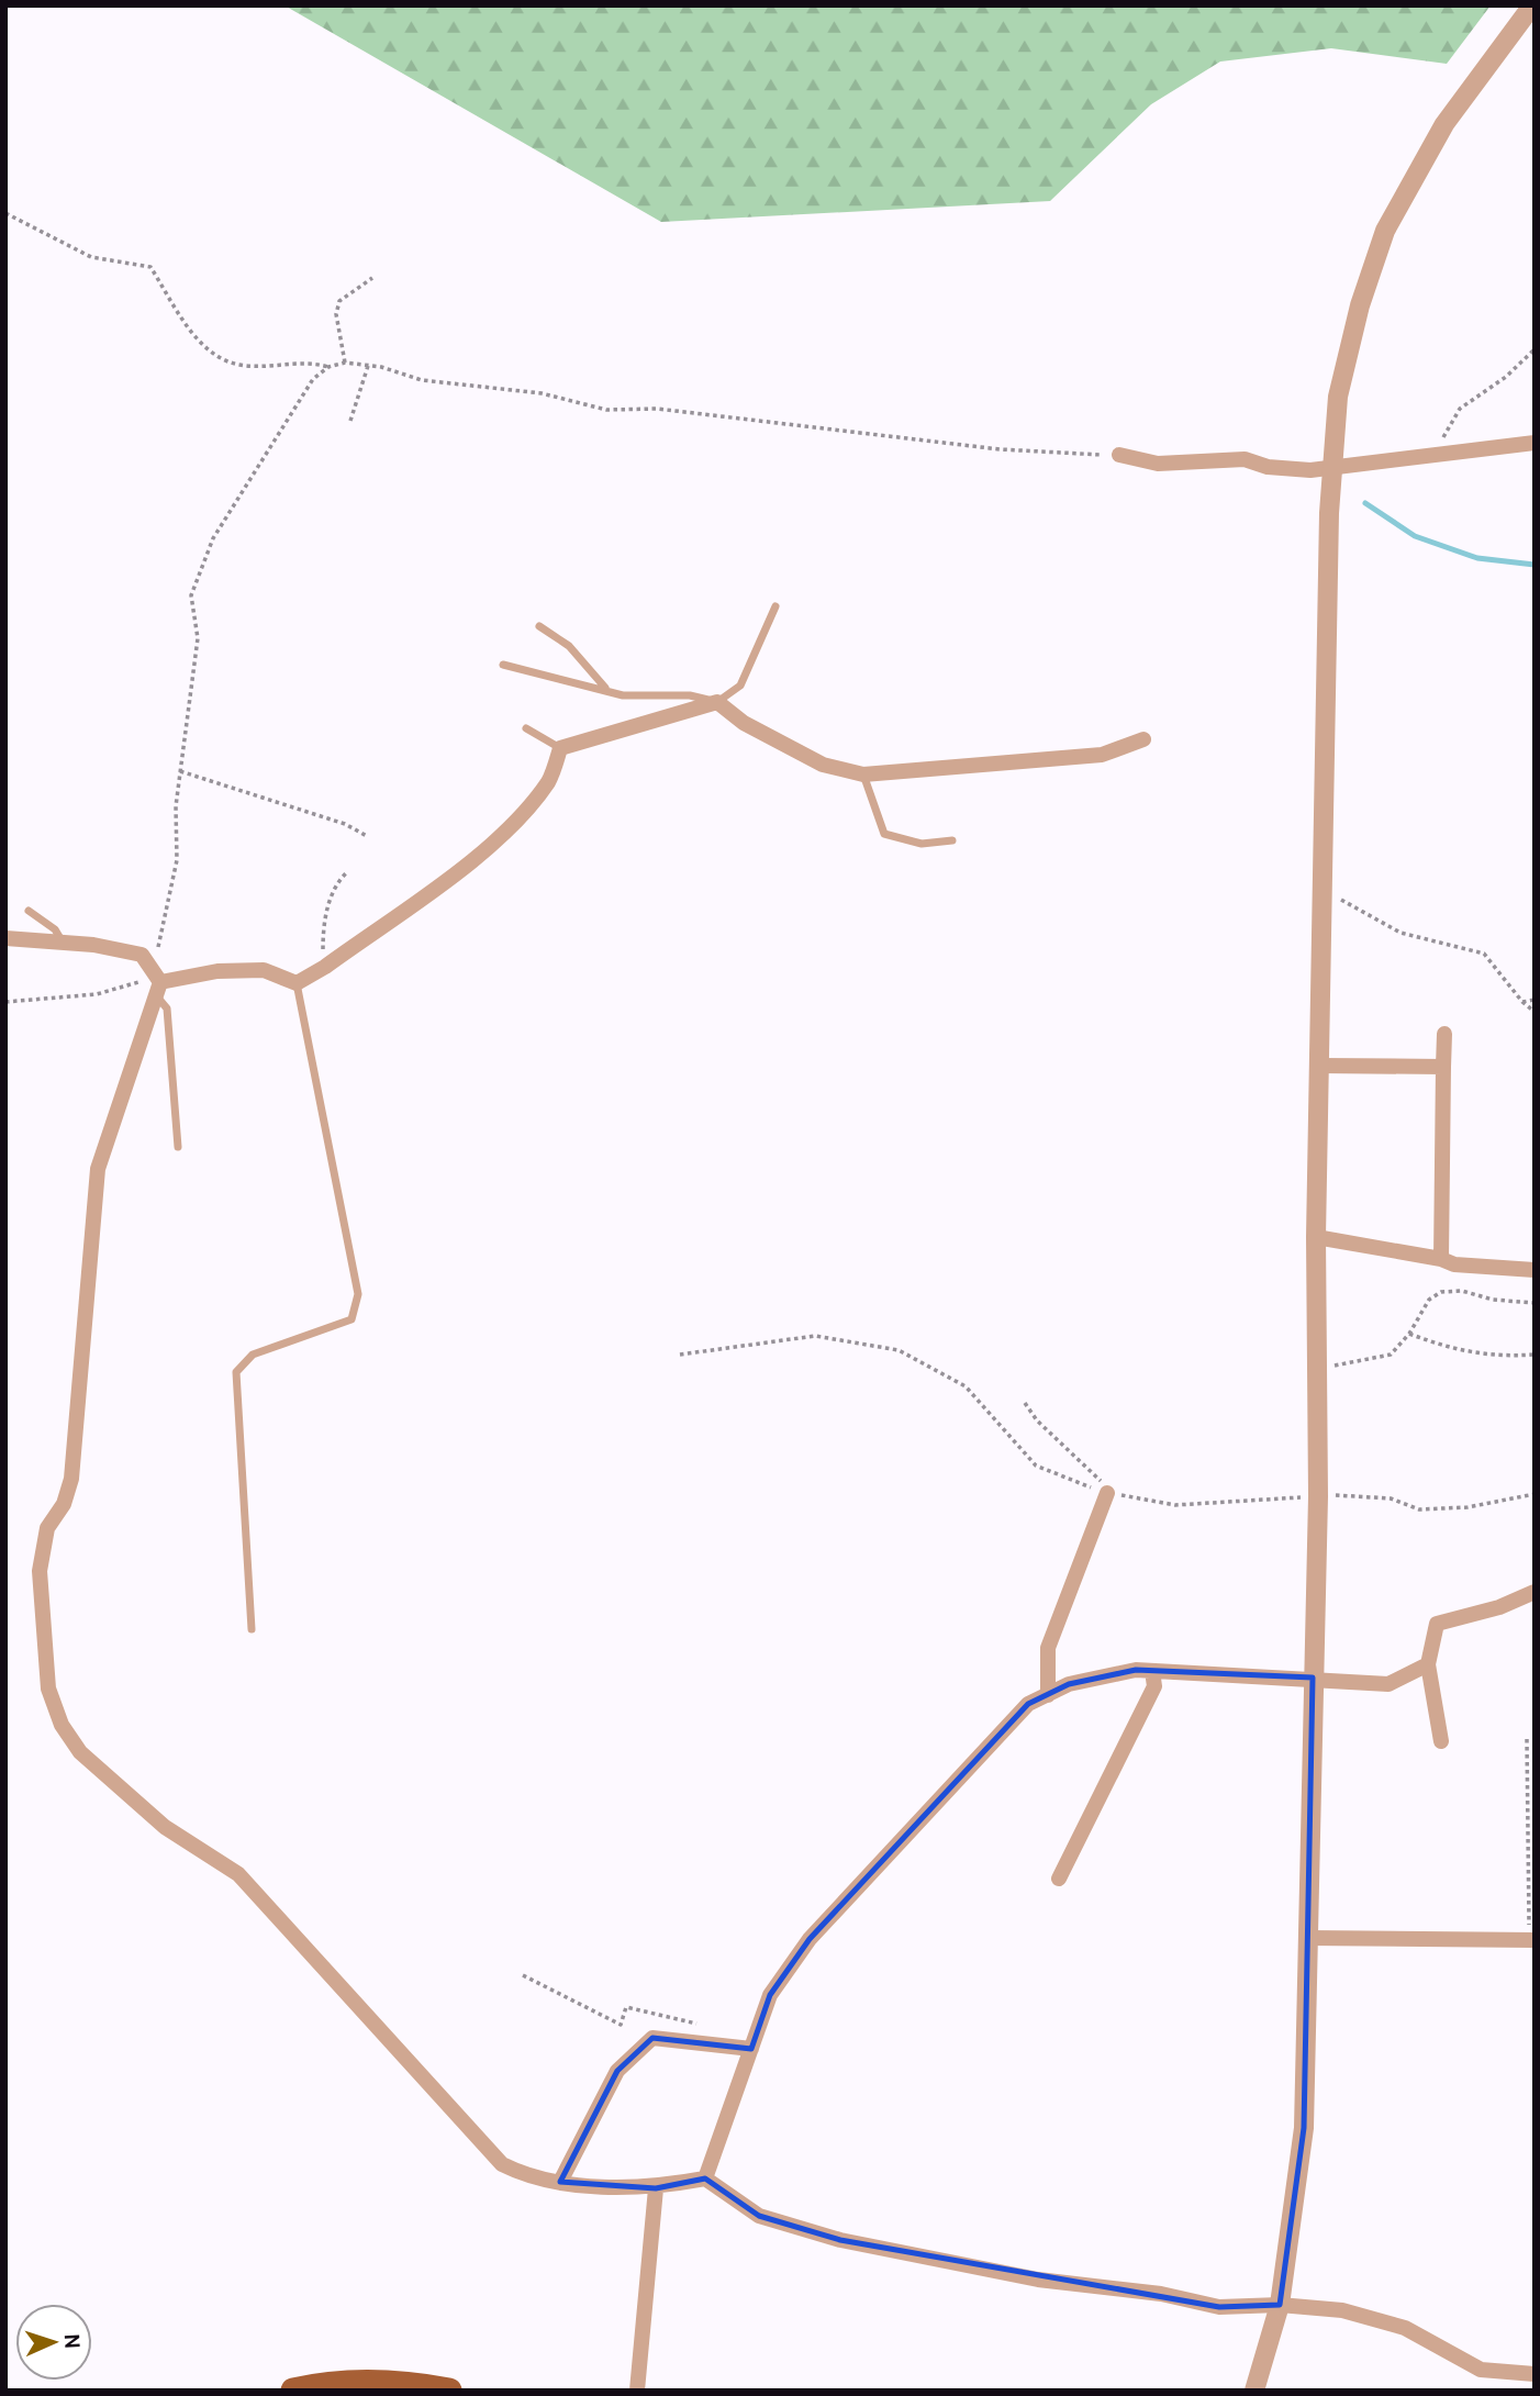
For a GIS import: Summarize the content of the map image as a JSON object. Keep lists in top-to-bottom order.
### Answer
{
  "north": "right"
}
